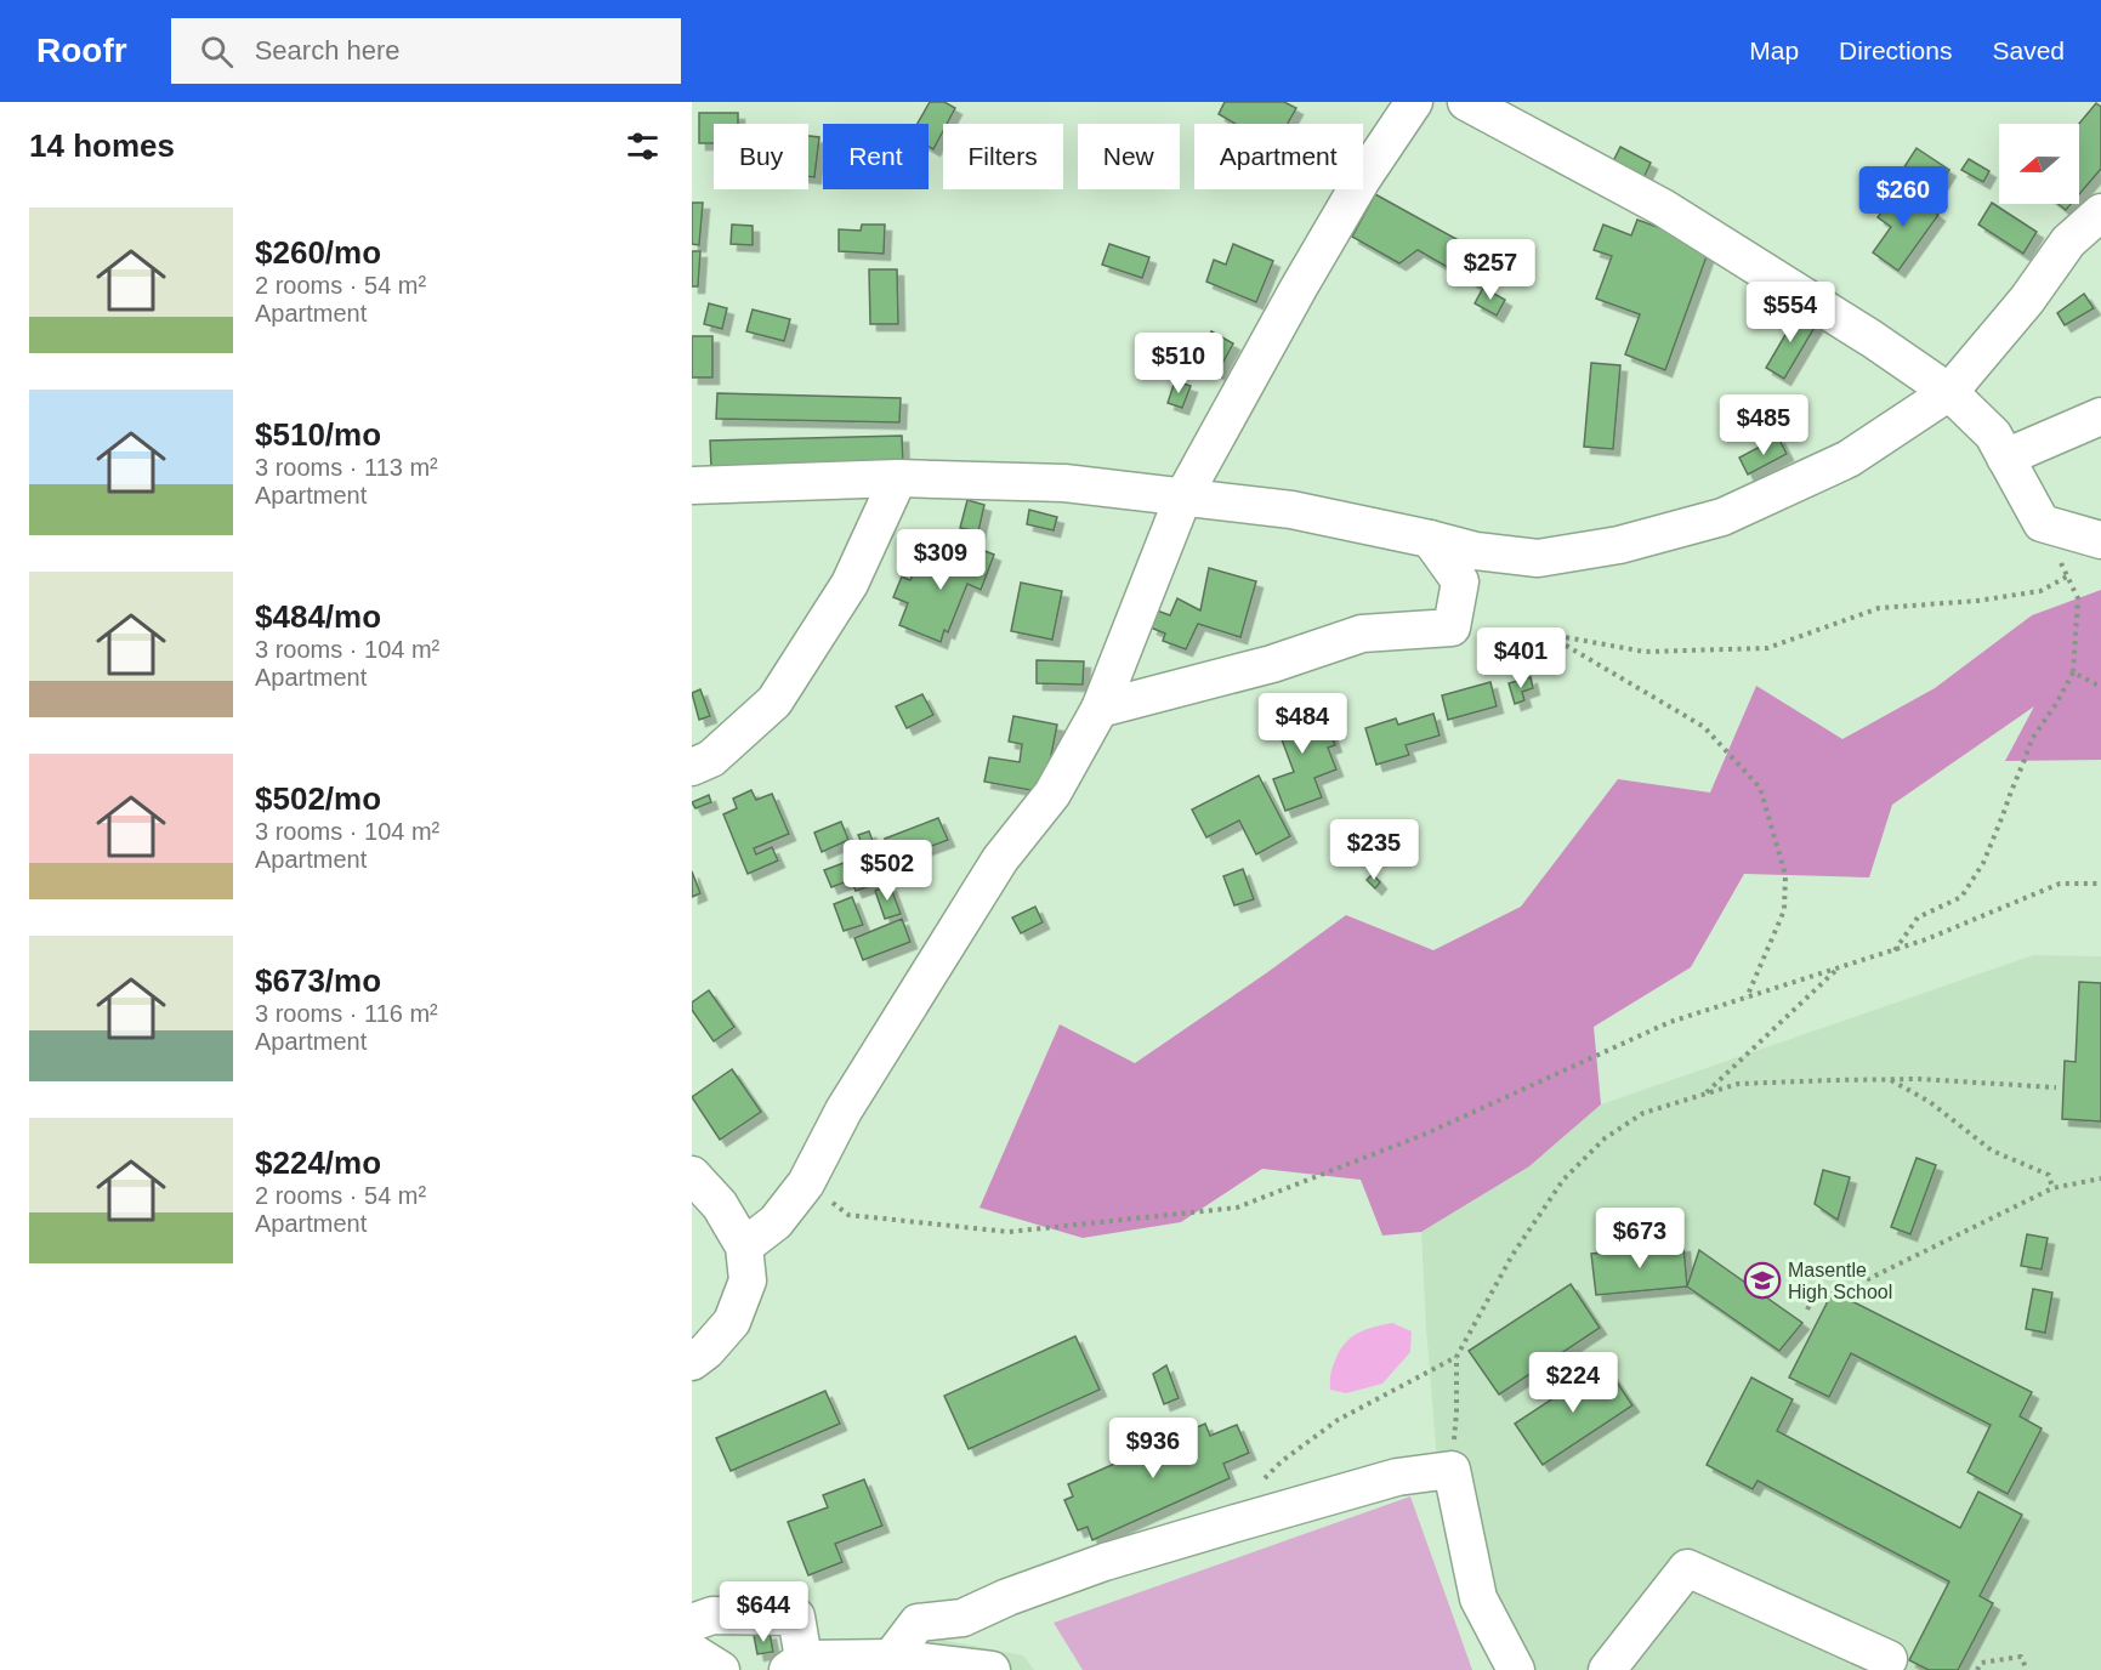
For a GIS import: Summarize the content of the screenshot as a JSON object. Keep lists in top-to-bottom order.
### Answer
{
  "places": {
    "school or university": ["Masentle High School"]
  },
  "north": "left",
  "page": {
    "header": "Roofr",
    "search": "Search here",
    "nav": ["Map", "Directions", "Saved"],
    "heading": "14 homes",
    "chip": [
      "Buy",
      "Rent",
      "Filters",
      "New",
      "Apartment"
    ],
    "price": [
      "$260",
      "$257",
      "$554",
      "$510",
      "$485",
      "$309",
      "$401",
      "$484",
      "$235",
      "$502",
      "$673",
      "$224",
      "$936",
      "$644"
    ],
    "list": [
      {
        "name": "$260/mo",
        "note": "2 rooms · 54 m² · Apartment"
      },
      {
        "name": "$510/mo",
        "note": "3 rooms · 113 m² · Apartment"
      },
      {
        "name": "$484/mo",
        "note": "3 rooms · 104 m² · Apartment"
      },
      {
        "name": "$502/mo",
        "note": "3 rooms · 104 m² · Apartment"
      },
      {
        "name": "$673/mo",
        "note": "3 rooms · 116 m² · Apartment"
      },
      {
        "name": "$224/mo",
        "note": "2 rooms · 54 m² · Apartment"
      }
    ]
  }
}
